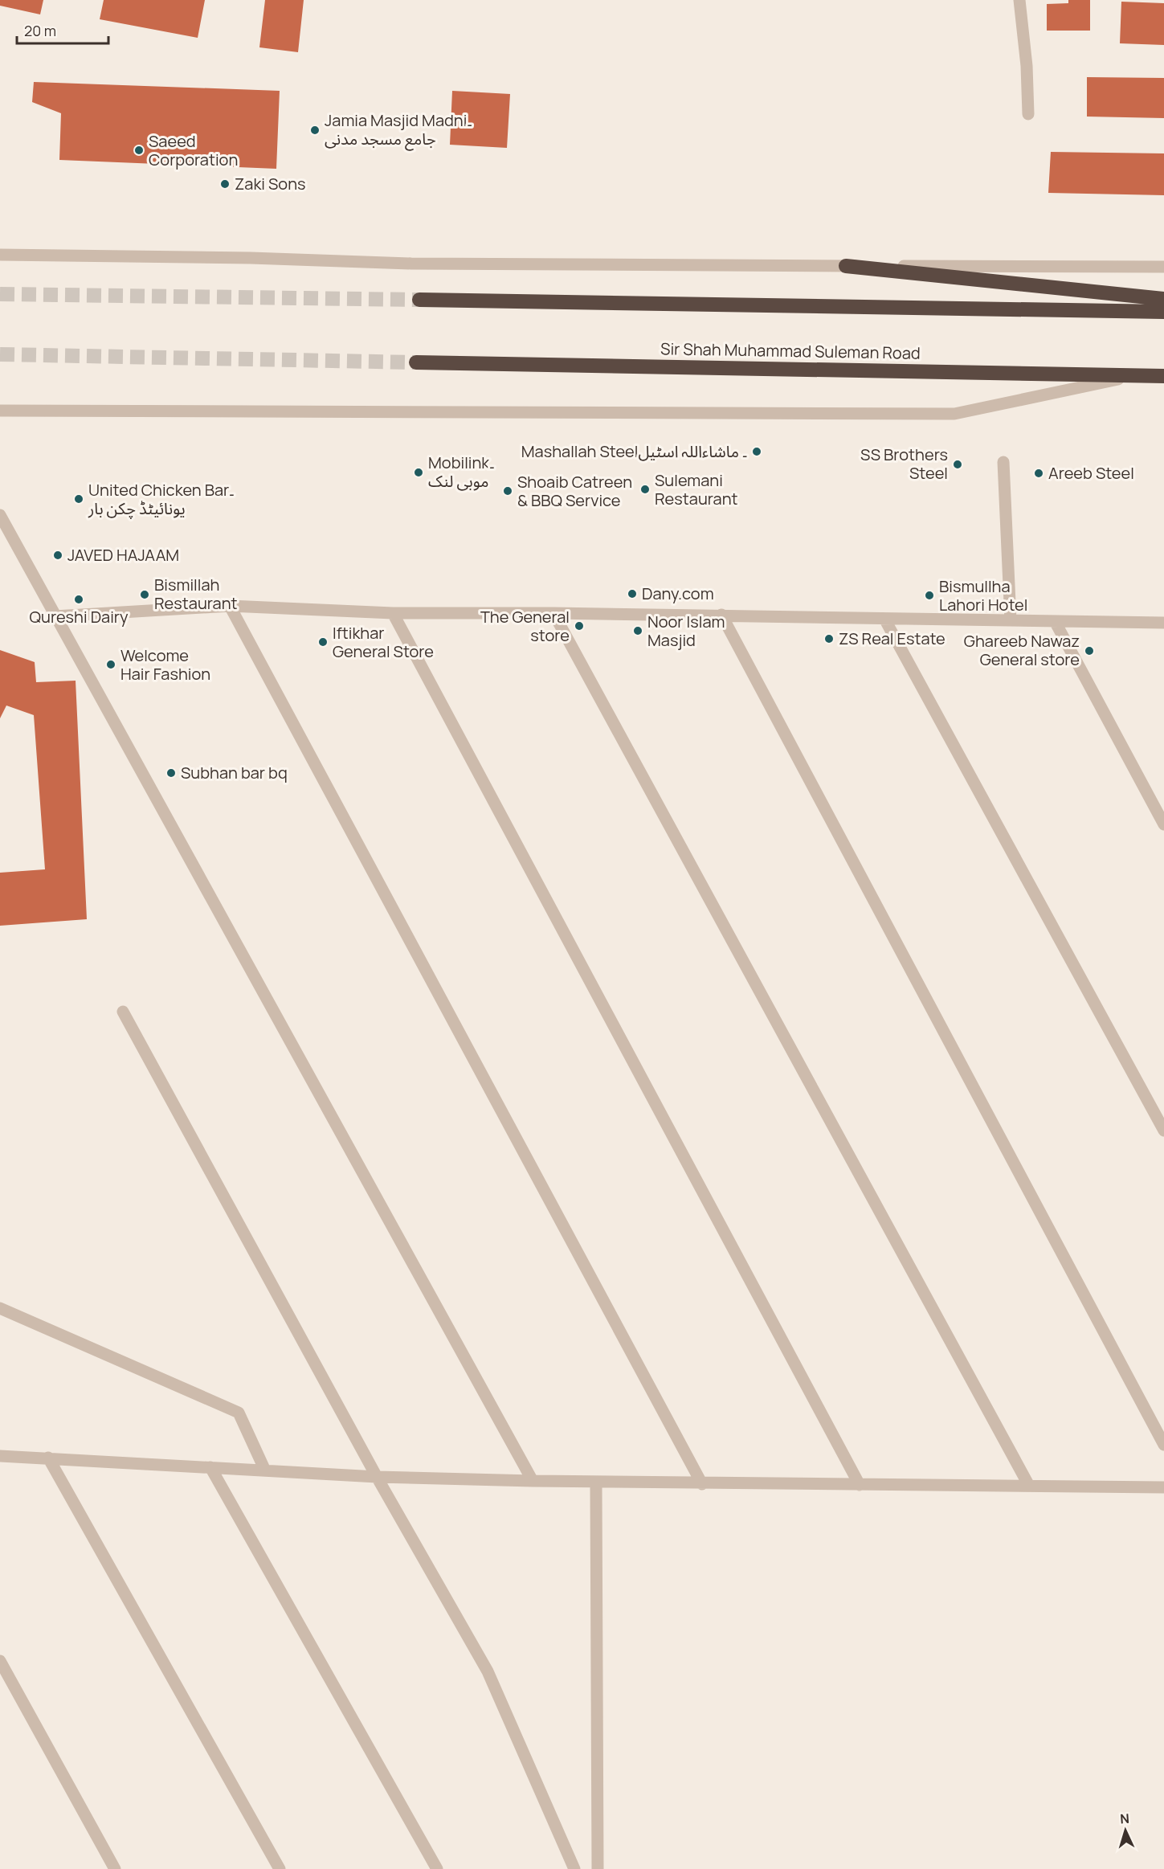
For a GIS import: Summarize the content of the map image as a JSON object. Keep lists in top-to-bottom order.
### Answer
{
  "streets": {
    "highway": ["Sir Shah Muhammad Suleman Road"]
  },
  "places": [
    "Jamia Masjid Madni۔ جامع مسجد مدنی",
    "Saeed Corporation",
    "Zaki Sons",
    "Mashallah Steel۔ ماشاءاللہ اسٹیل",
    "SS Brothers Steel",
    "Mobilink۔ موبی لنک",
    "Areeb Steel",
    "Sulemani Restaurant",
    "Shoaib Catreen & BBQ Service",
    "United Chicken Bar۔ یونائیٹڈ چکن بار",
    "JAVED HAJAAM",
    "Dany.com",
    "Bismillah Restaurant",
    "Bismullha Lahori Hotel",
    "Qureshi Dairy",
    "The General store",
    "Noor Islam Masjid",
    "ZS Real Estate",
    "Iftikhar General Store",
    "Ghareeb Nawaz General store",
    "Welcome Hair Fashion",
    "Subhan bar bq"
  ],
  "scale_bar": "20 m",
  "north": "top"
}
